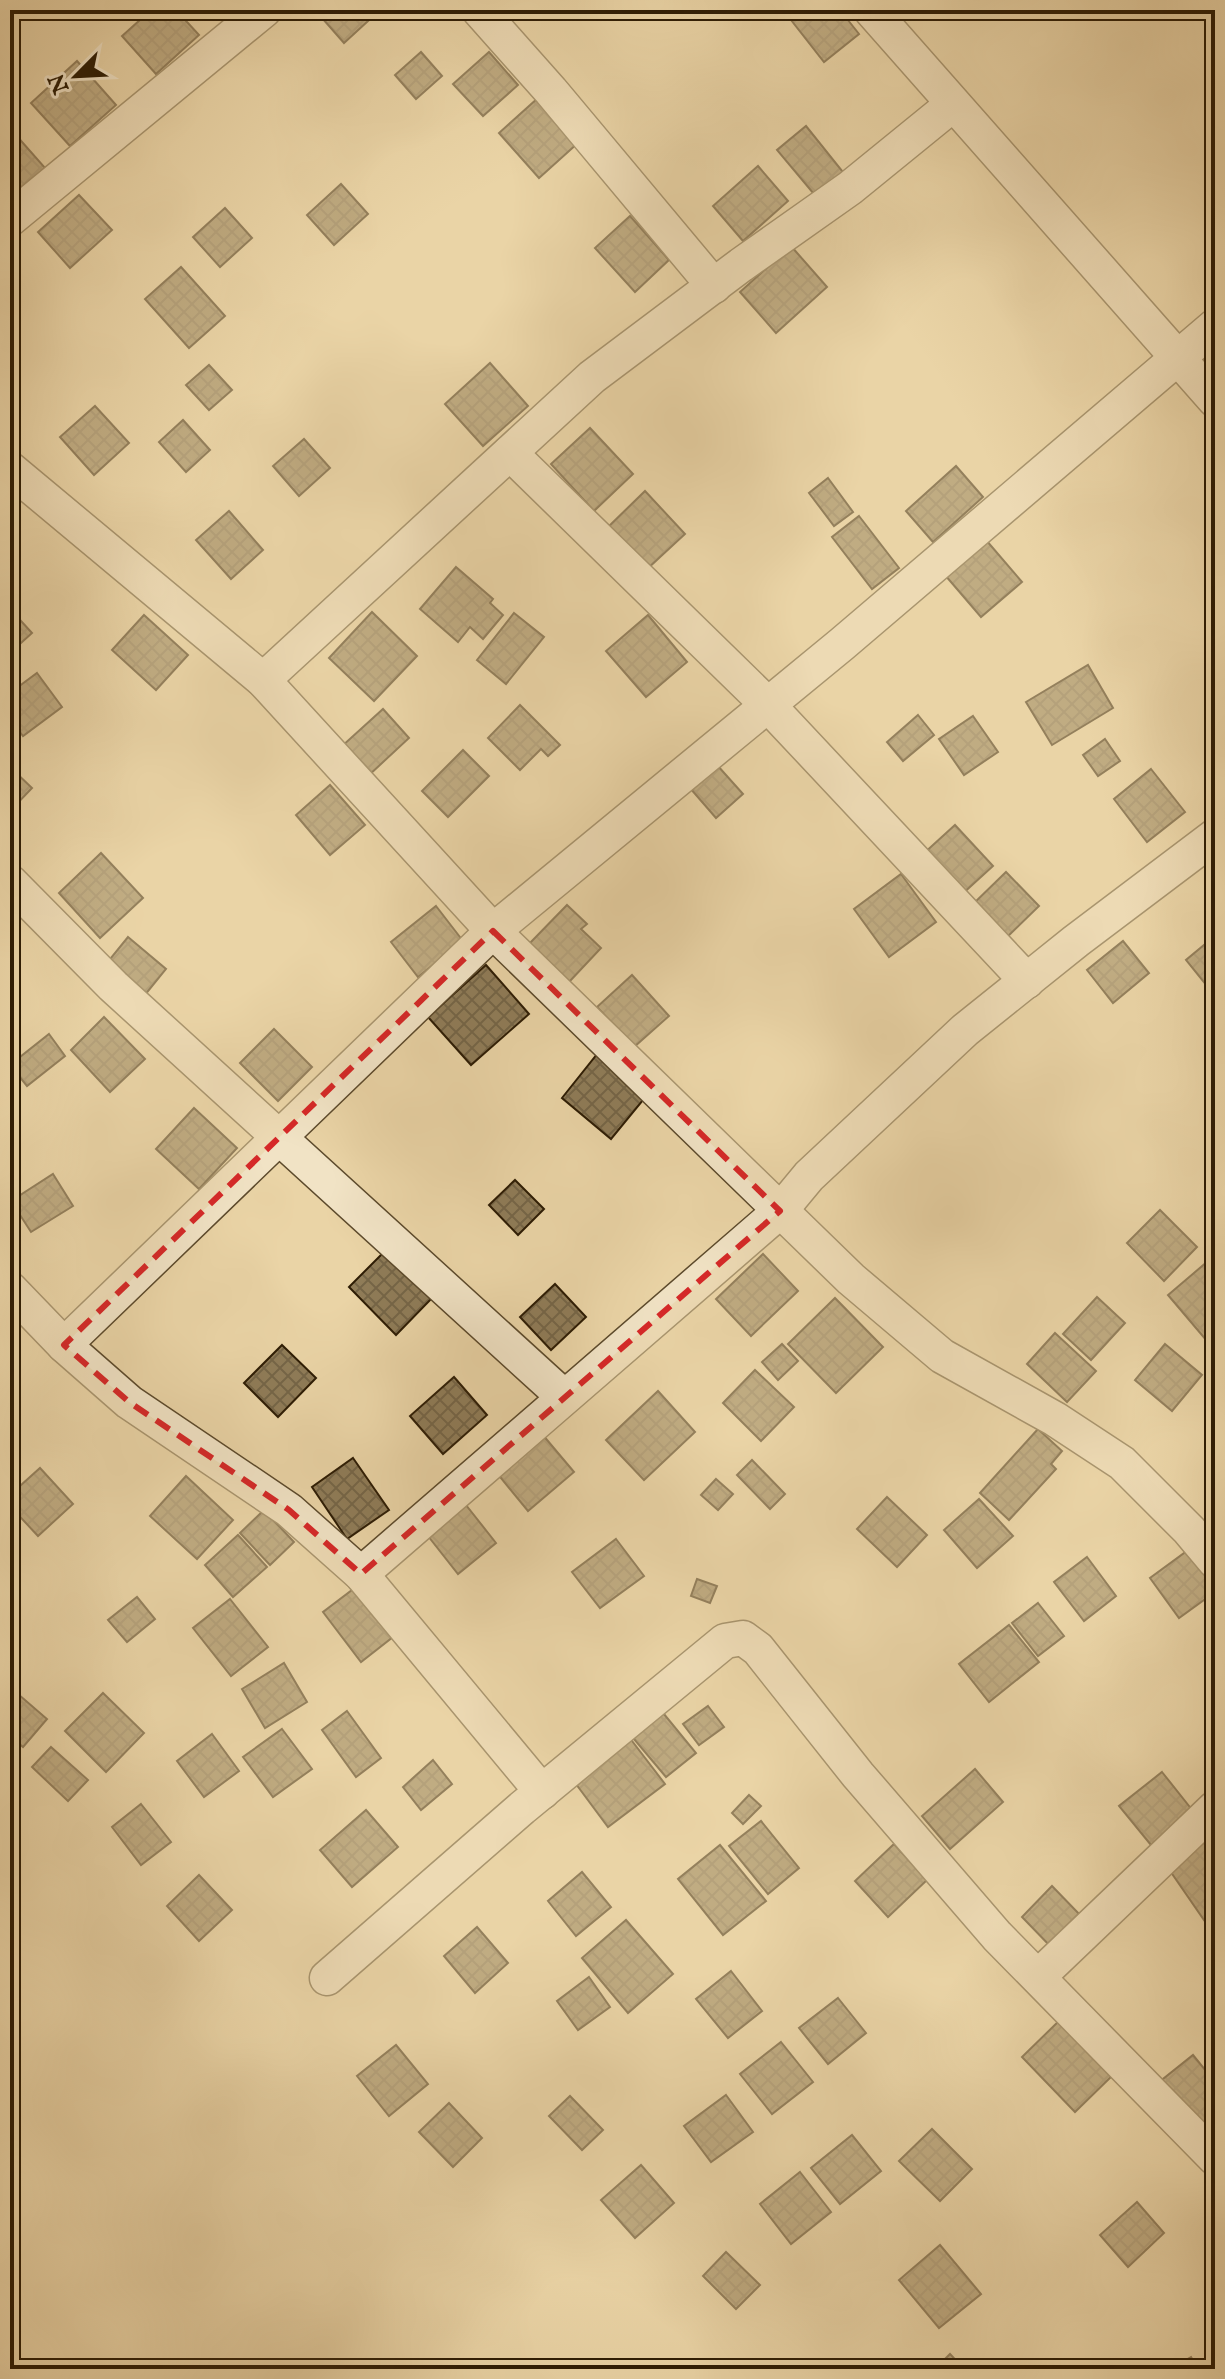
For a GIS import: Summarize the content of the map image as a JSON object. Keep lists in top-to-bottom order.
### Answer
{
  "north": "bottom left"
}
